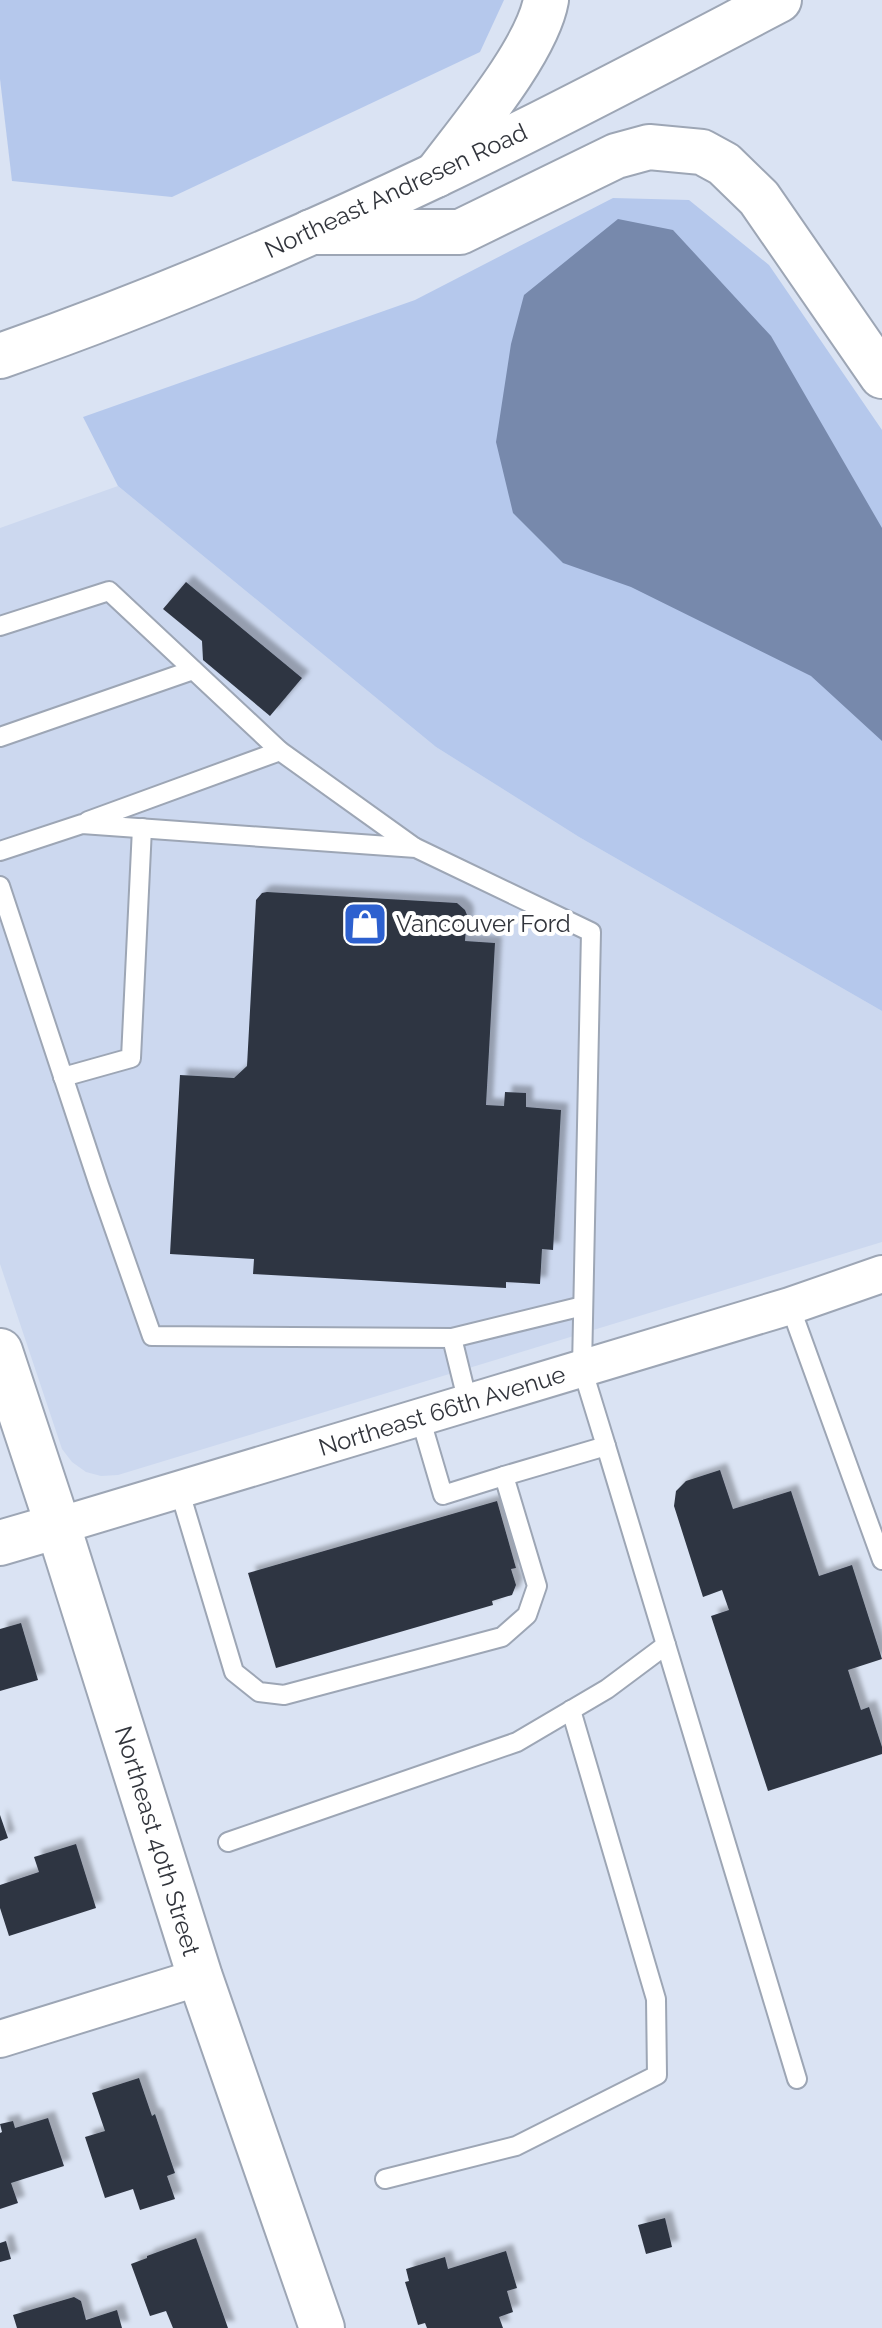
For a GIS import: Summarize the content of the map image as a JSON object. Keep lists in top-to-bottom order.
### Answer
{
  "streets": {
    "main road": ["Northeast Andresen Road", "Northeast 66th Avenue", "Northeast 40th Street"]
  },
  "crossings": [
    ["Northeast 66th Avenue", "Northeast 40th Street"]
  ],
  "places": {
    "shop": ["Vancouver Ford"]
  }
}
